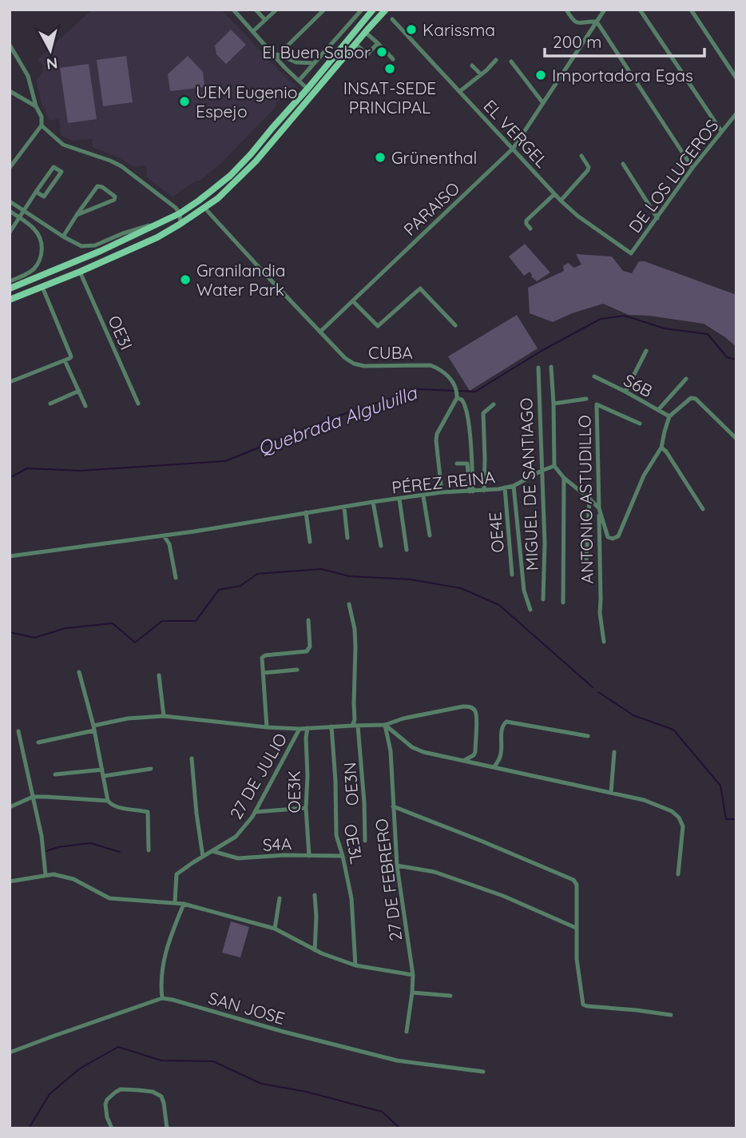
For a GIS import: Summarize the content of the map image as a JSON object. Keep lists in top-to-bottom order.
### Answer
{
  "streets": {
    "street": [
      "EL VERGEL",
      "DE LOS LUCEROS",
      "PARAISO",
      "OE3I",
      "CUBA",
      "S6B",
      "PÉREZ REINA",
      "MIGUEL DE SANTIAGO",
      "ANTONIO ASTUDILLO",
      "OE4E",
      "27 DE JULIO",
      "OE3N",
      "OE3K",
      "S4A",
      "OE3L",
      "27 DE FEBRERO",
      "SAN JOSE"
    ]
  },
  "crossings": [
    ["EL VERGEL", "DE LOS LUCEROS"],
    ["EL VERGEL", "PARAISO"],
    ["PARAISO", "CUBA"],
    ["CUBA", "PÉREZ REINA"],
    ["PÉREZ REINA", "MIGUEL DE SANTIAGO"],
    ["PÉREZ REINA", "OE4E"],
    ["27 DE JULIO", "S4A"],
    ["OE3K", "S4A"],
    ["S4A", "OE3L"]
  ],
  "water": ["Quebrada Alguluilla"],
  "places": [
    "Karissma",
    "El Buen Sabor",
    "INSAT-SEDE PRINCIPAL",
    "Importadora Egas",
    "UEM Eugenio Espejo",
    "Grünenthal",
    "Granilandia Water Park"
  ],
  "scale_bar": "200 m",
  "north": "bottom"
}
